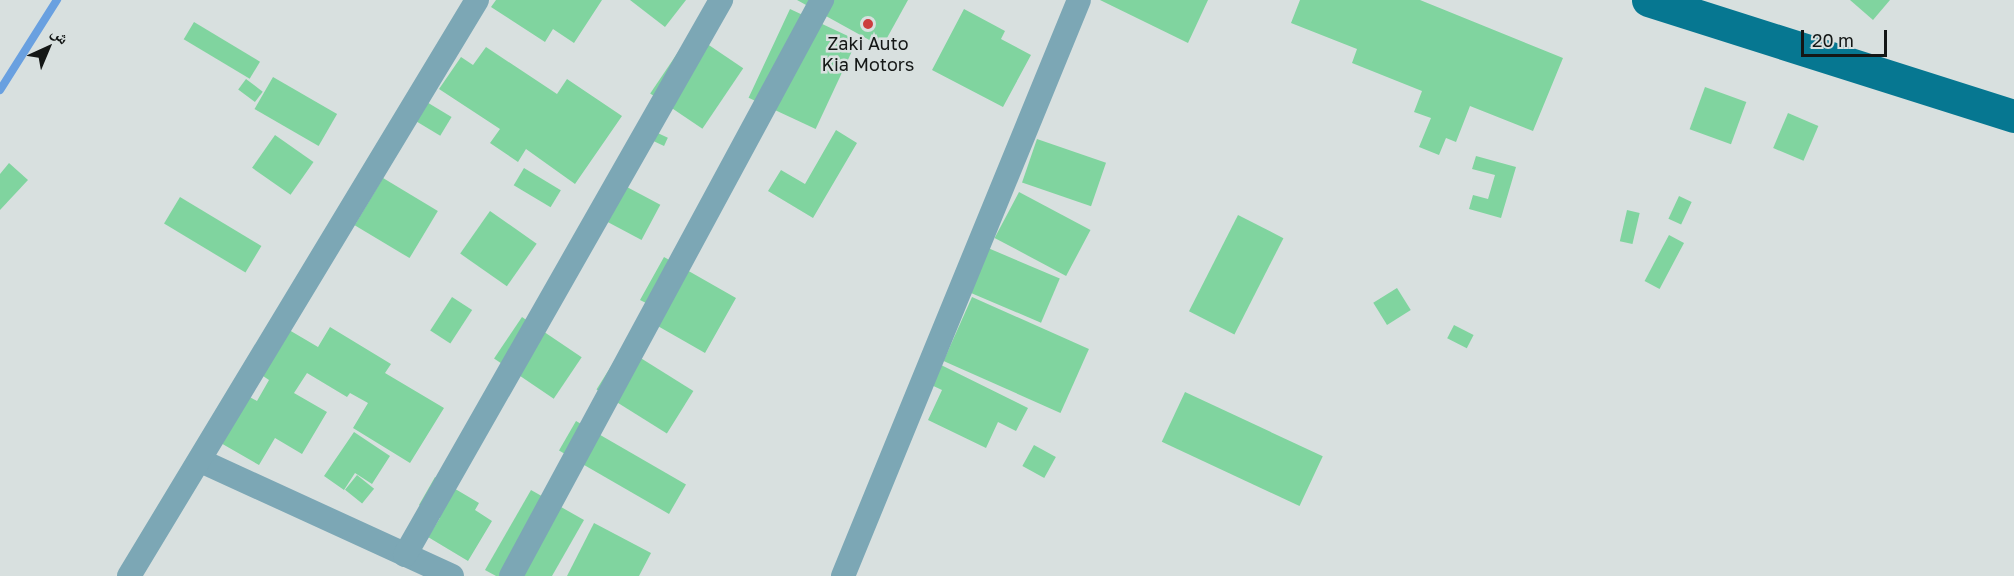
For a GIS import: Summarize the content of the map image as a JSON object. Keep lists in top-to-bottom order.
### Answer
{
  "places": ["Zaki Auto Kia Motors"],
  "scale_bar": "20 m",
  "north": "top right"
}
